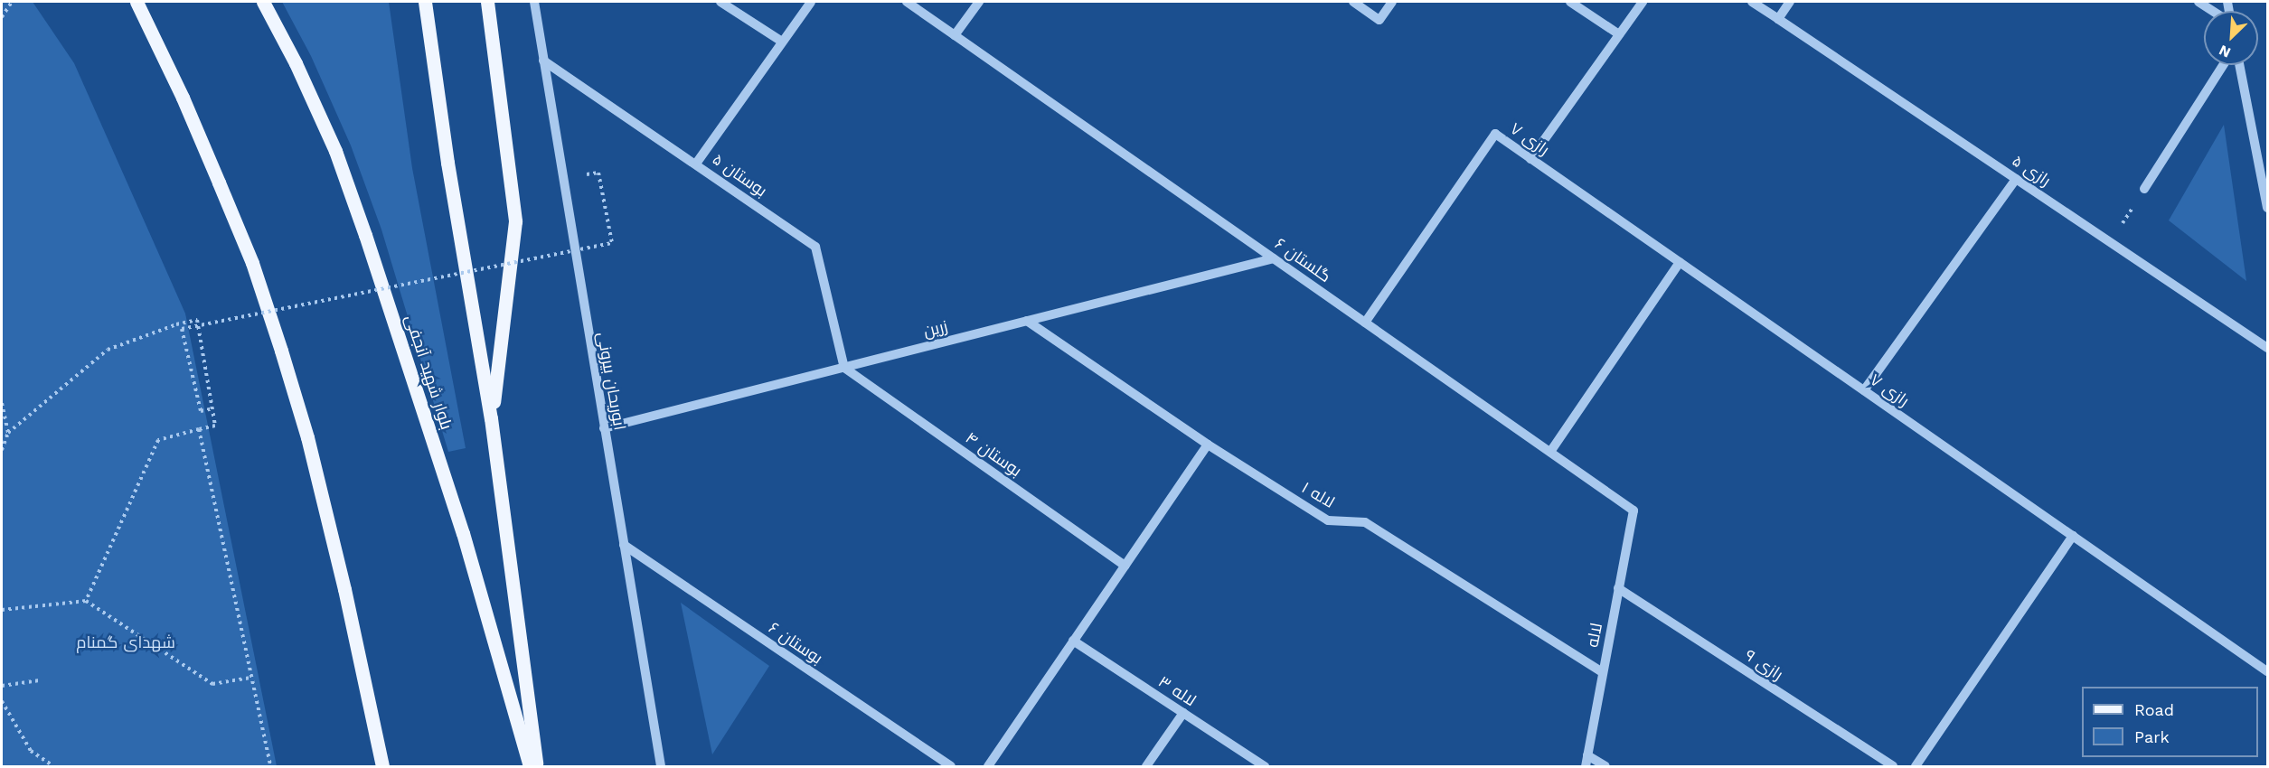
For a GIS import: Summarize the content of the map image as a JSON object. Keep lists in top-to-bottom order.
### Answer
{
  "streets": {
    "main road": ["بلوار شهید آنجفی"],
    "street": [
      "رازی ۷",
      "رازی ۵",
      "بوستان ۵",
      "گلستان ۶",
      "زرین",
      "ابوریحان بیرونی",
      "بوستان ۴",
      "لاله ۱",
      "لاله",
      "بوستان ۶",
      "رازی ۹",
      "لاله ۳"
    ]
  },
  "crossings": [
    ["رازی ۷", "گلستان ۶"],
    ["بوستان ۵", "زرین"],
    ["بوستان ۵", "ابوریحان بیرونی"],
    ["بوستان ۵", "بوستان ۴"],
    ["گلستان ۶", "زرین"],
    ["گلستان ۶", "لاله"],
    ["زرین", "ابوریحان بیرونی"],
    ["زرین", "بوستان ۴"],
    ["زرین", "لاله ۱"],
    ["ابوریحان بیرونی", "بوستان ۶"],
    ["لاله ۱", "لاله"],
    ["لاله", "رازی ۹"]
  ],
  "parks": ["شهدای گمنام"],
  "legend": ["Road", "Park"],
  "north": "bottom left"
}
